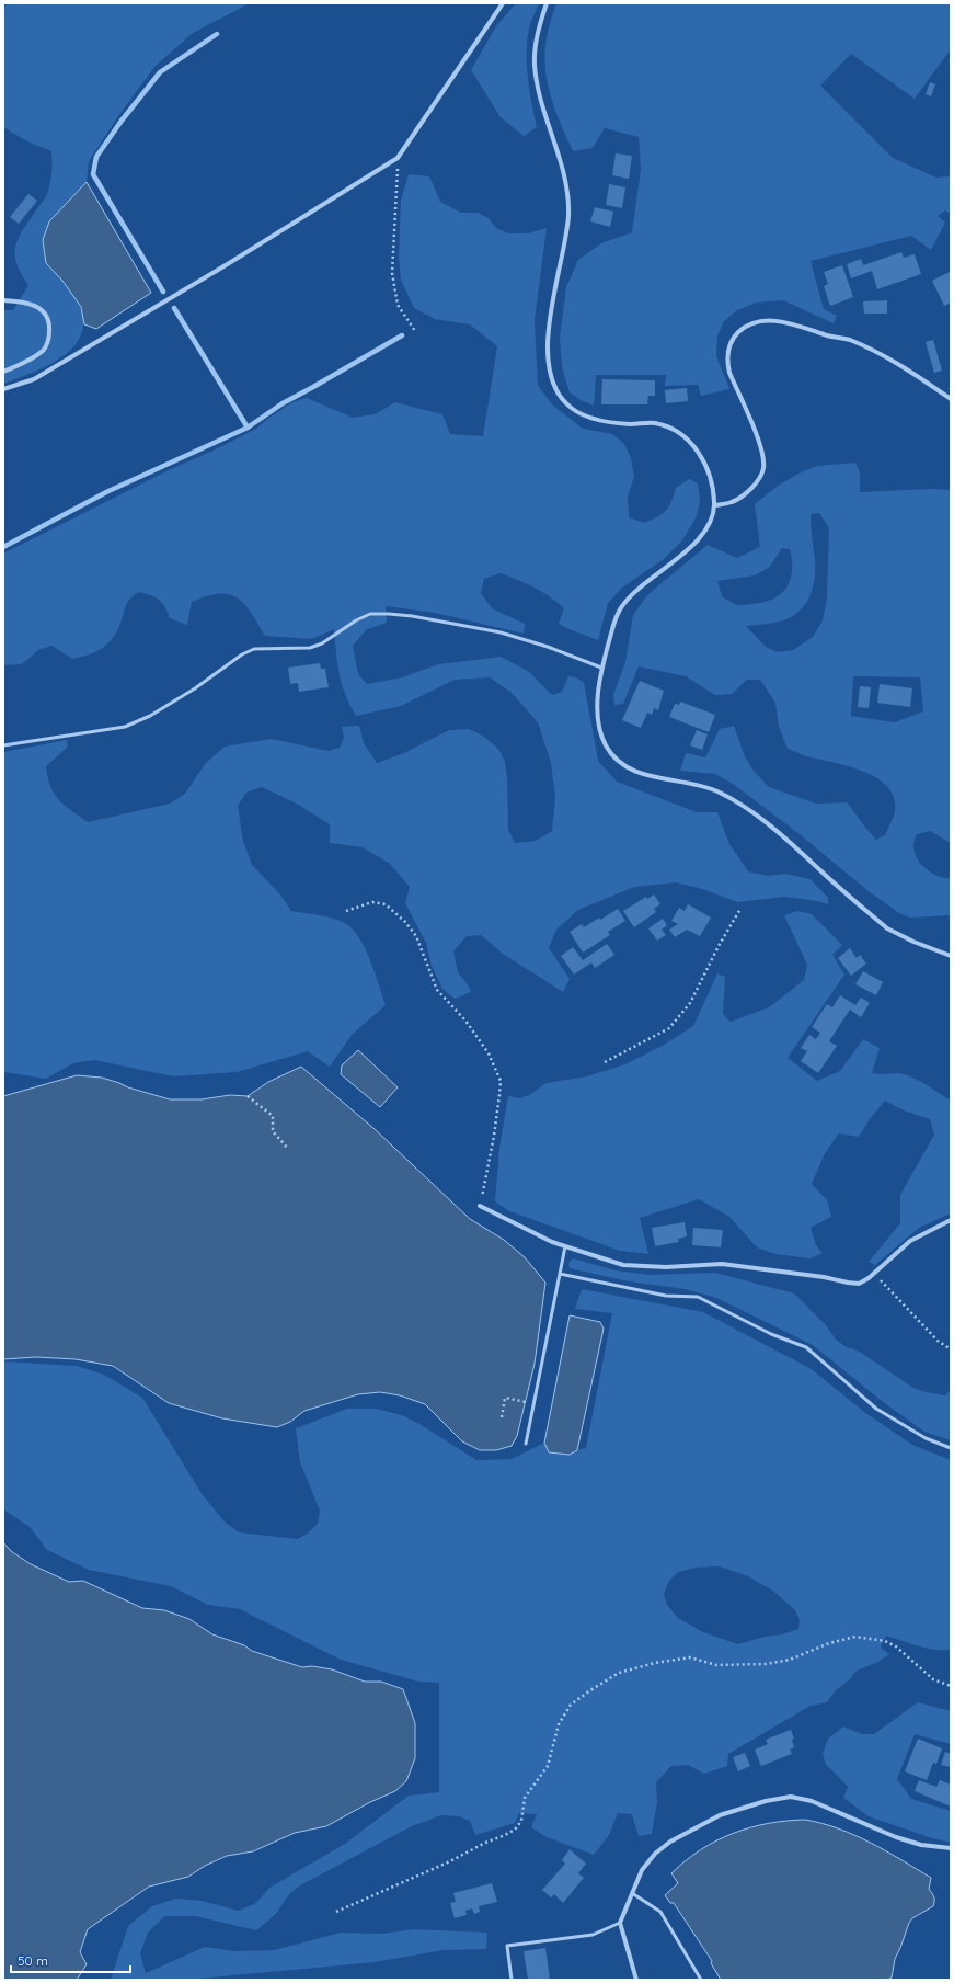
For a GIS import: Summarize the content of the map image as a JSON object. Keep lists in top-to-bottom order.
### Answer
{
  "scale_bar": "50 m"
}
